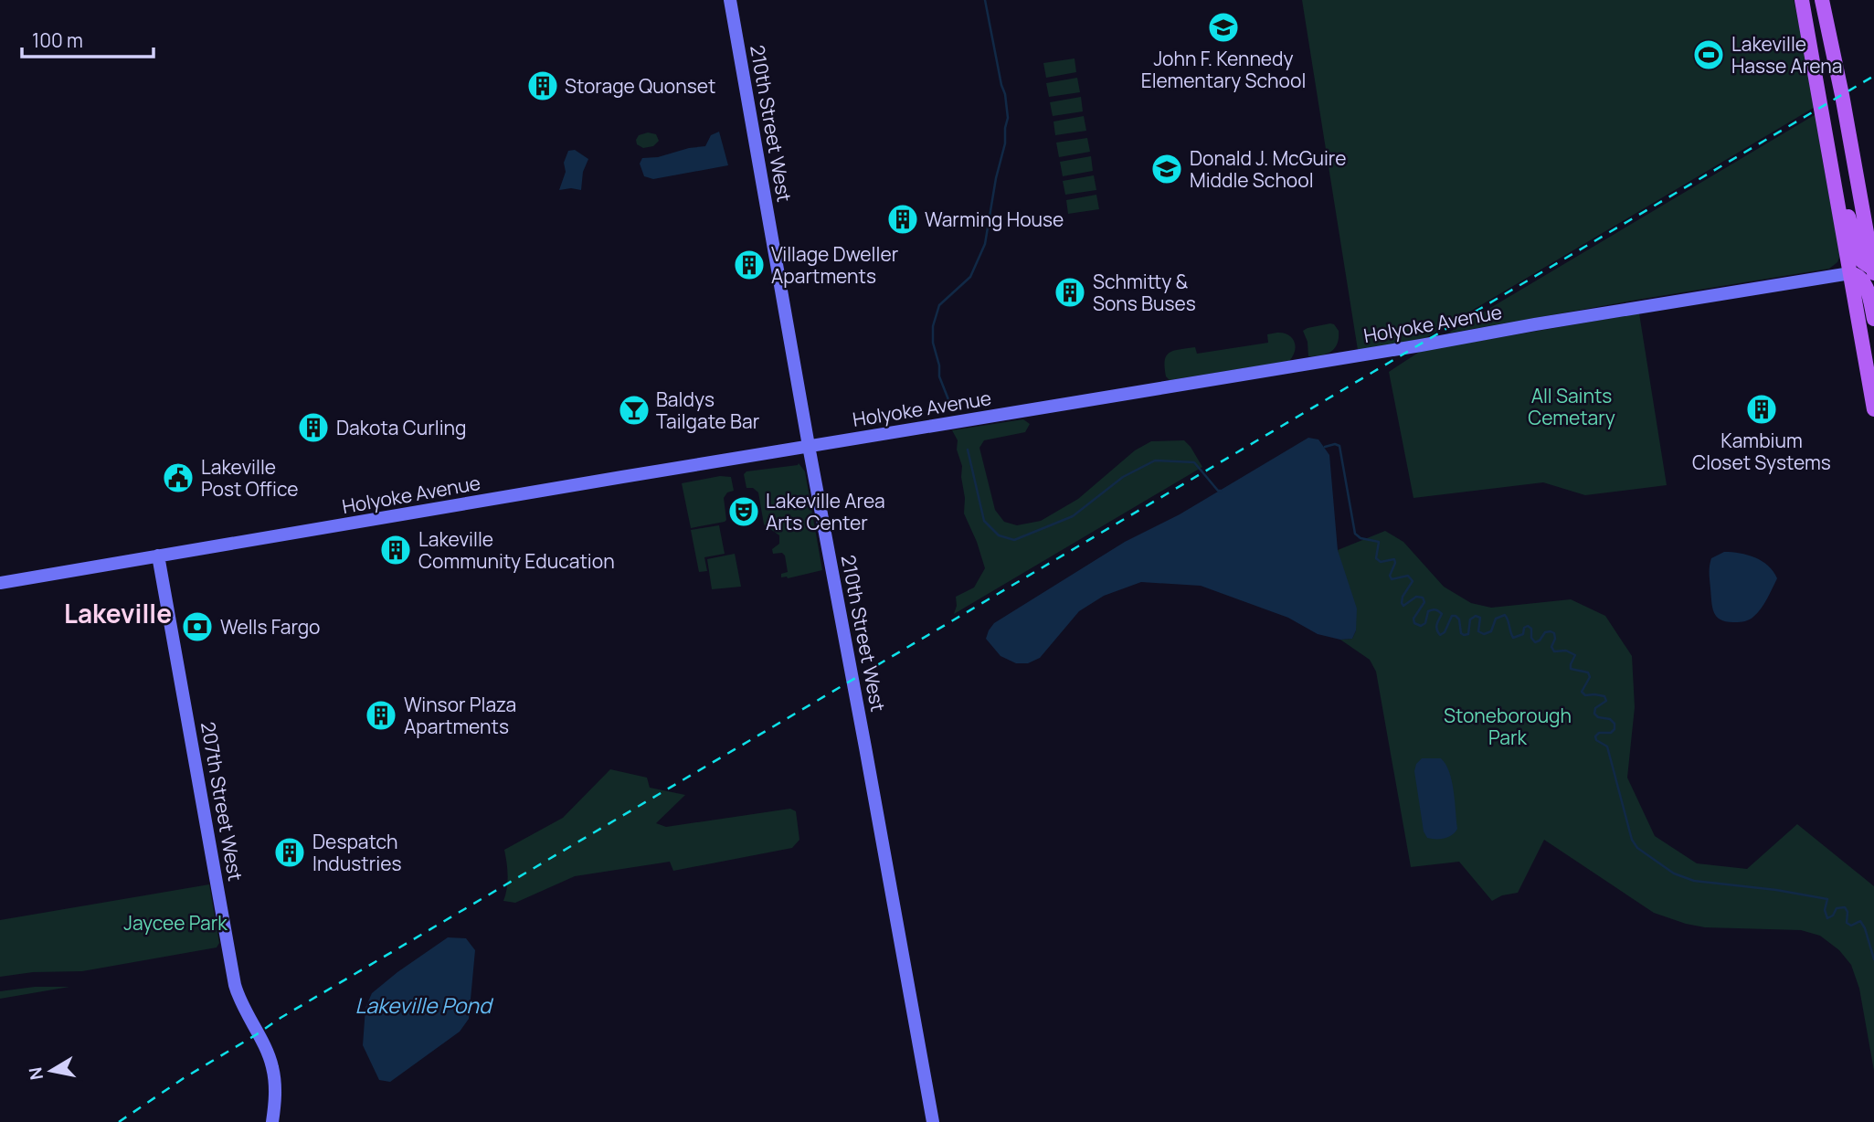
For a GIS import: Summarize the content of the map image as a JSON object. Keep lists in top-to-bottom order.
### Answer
{
  "streets": {
    "street": ["210th Street West", "Holyoke Avenue", "207th Street West"]
  },
  "crossings": [
    ["210th Street West", "Holyoke Avenue"],
    ["Holyoke Avenue", "207th Street West"]
  ],
  "districts": ["Lakeville"],
  "water": ["Lakeville Pond"],
  "parks": ["All Saints Cemetary", "Stoneborough Park", "Jaycee Park"],
  "places": {
    "school or university": ["John F. Kennedy Elementary School", "Donald J. McGuire Middle School"],
    "sports": ["Lakeville Hasse Arena"],
    "building": [
      "Storage Quonset",
      "Warming House",
      "Village Dweller Apartments",
      "Schmitty & Sons Buses",
      "Kambium Closet Systems",
      "Dakota Curling",
      "Lakeville Community Education",
      "Winsor Plaza Apartments",
      "Despatch Industries"
    ],
    "bar": ["Baldys Tailgate Bar"],
    "public building": ["Lakeville Post Office"],
    "theatre": ["Lakeville Area Arts Center"],
    "bank": ["Wells Fargo"]
  },
  "scale_bar": "100 m",
  "north": "left"
}
